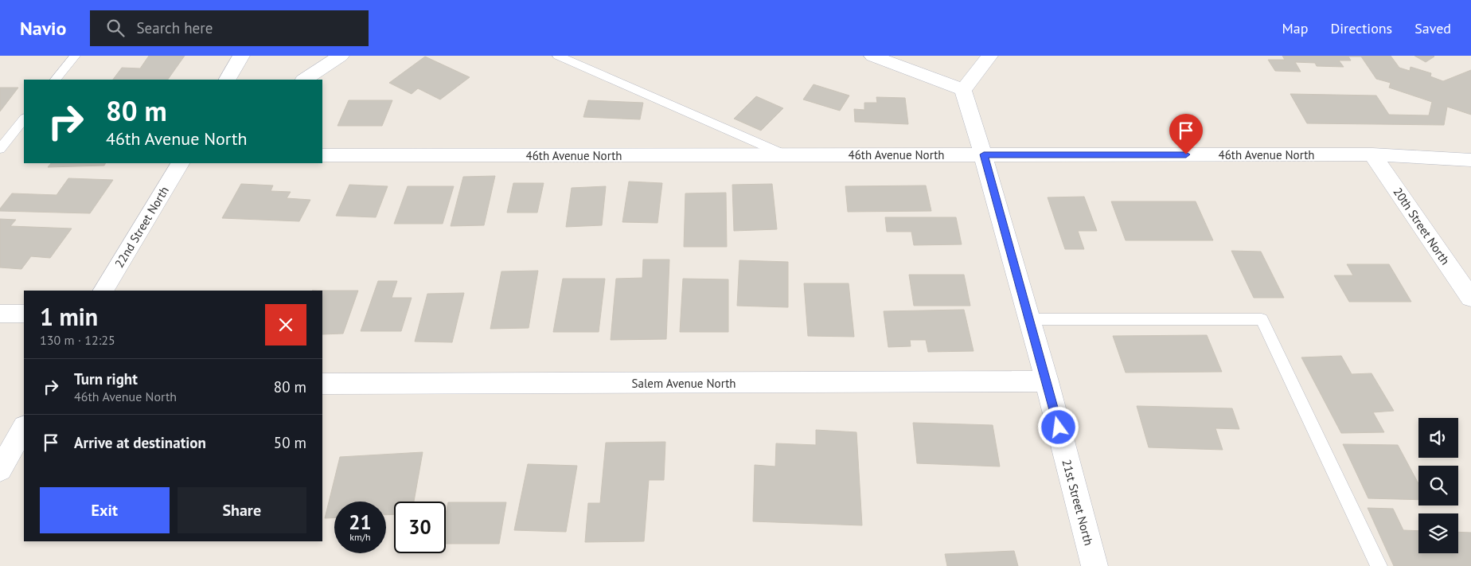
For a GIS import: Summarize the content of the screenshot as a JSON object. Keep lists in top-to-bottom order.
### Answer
{
  "streets": {
    "street": [
      "46th Avenue North",
      "20th Street North",
      "22nd Street North",
      "Salem Avenue North",
      "21st Street North"
    ]
  },
  "crossings": [
    ["46th Avenue North", "20th Street North"],
    ["46th Avenue North", "21st Street North"],
    ["Salem Avenue North", "21st Street North"]
  ],
  "page": {
    "header": "Navio",
    "search": "Search here",
    "nav": ["Map", "Directions", "Saved"],
    "turn": ["80 m", "46th Avenue North"],
    "heading": ["1 min", "130 m · 12:25"],
    "list": [
      {
        "name": "Turn right",
        "note": "46th Avenue North",
        "value": "80 m"
      },
      {
        "name": "Arrive at destination",
        "value": "50 m"
      }
    ],
    "buttons": ["Exit", "Share"],
    "speed": "21 km/h",
    "limit": "30"
  }
}
